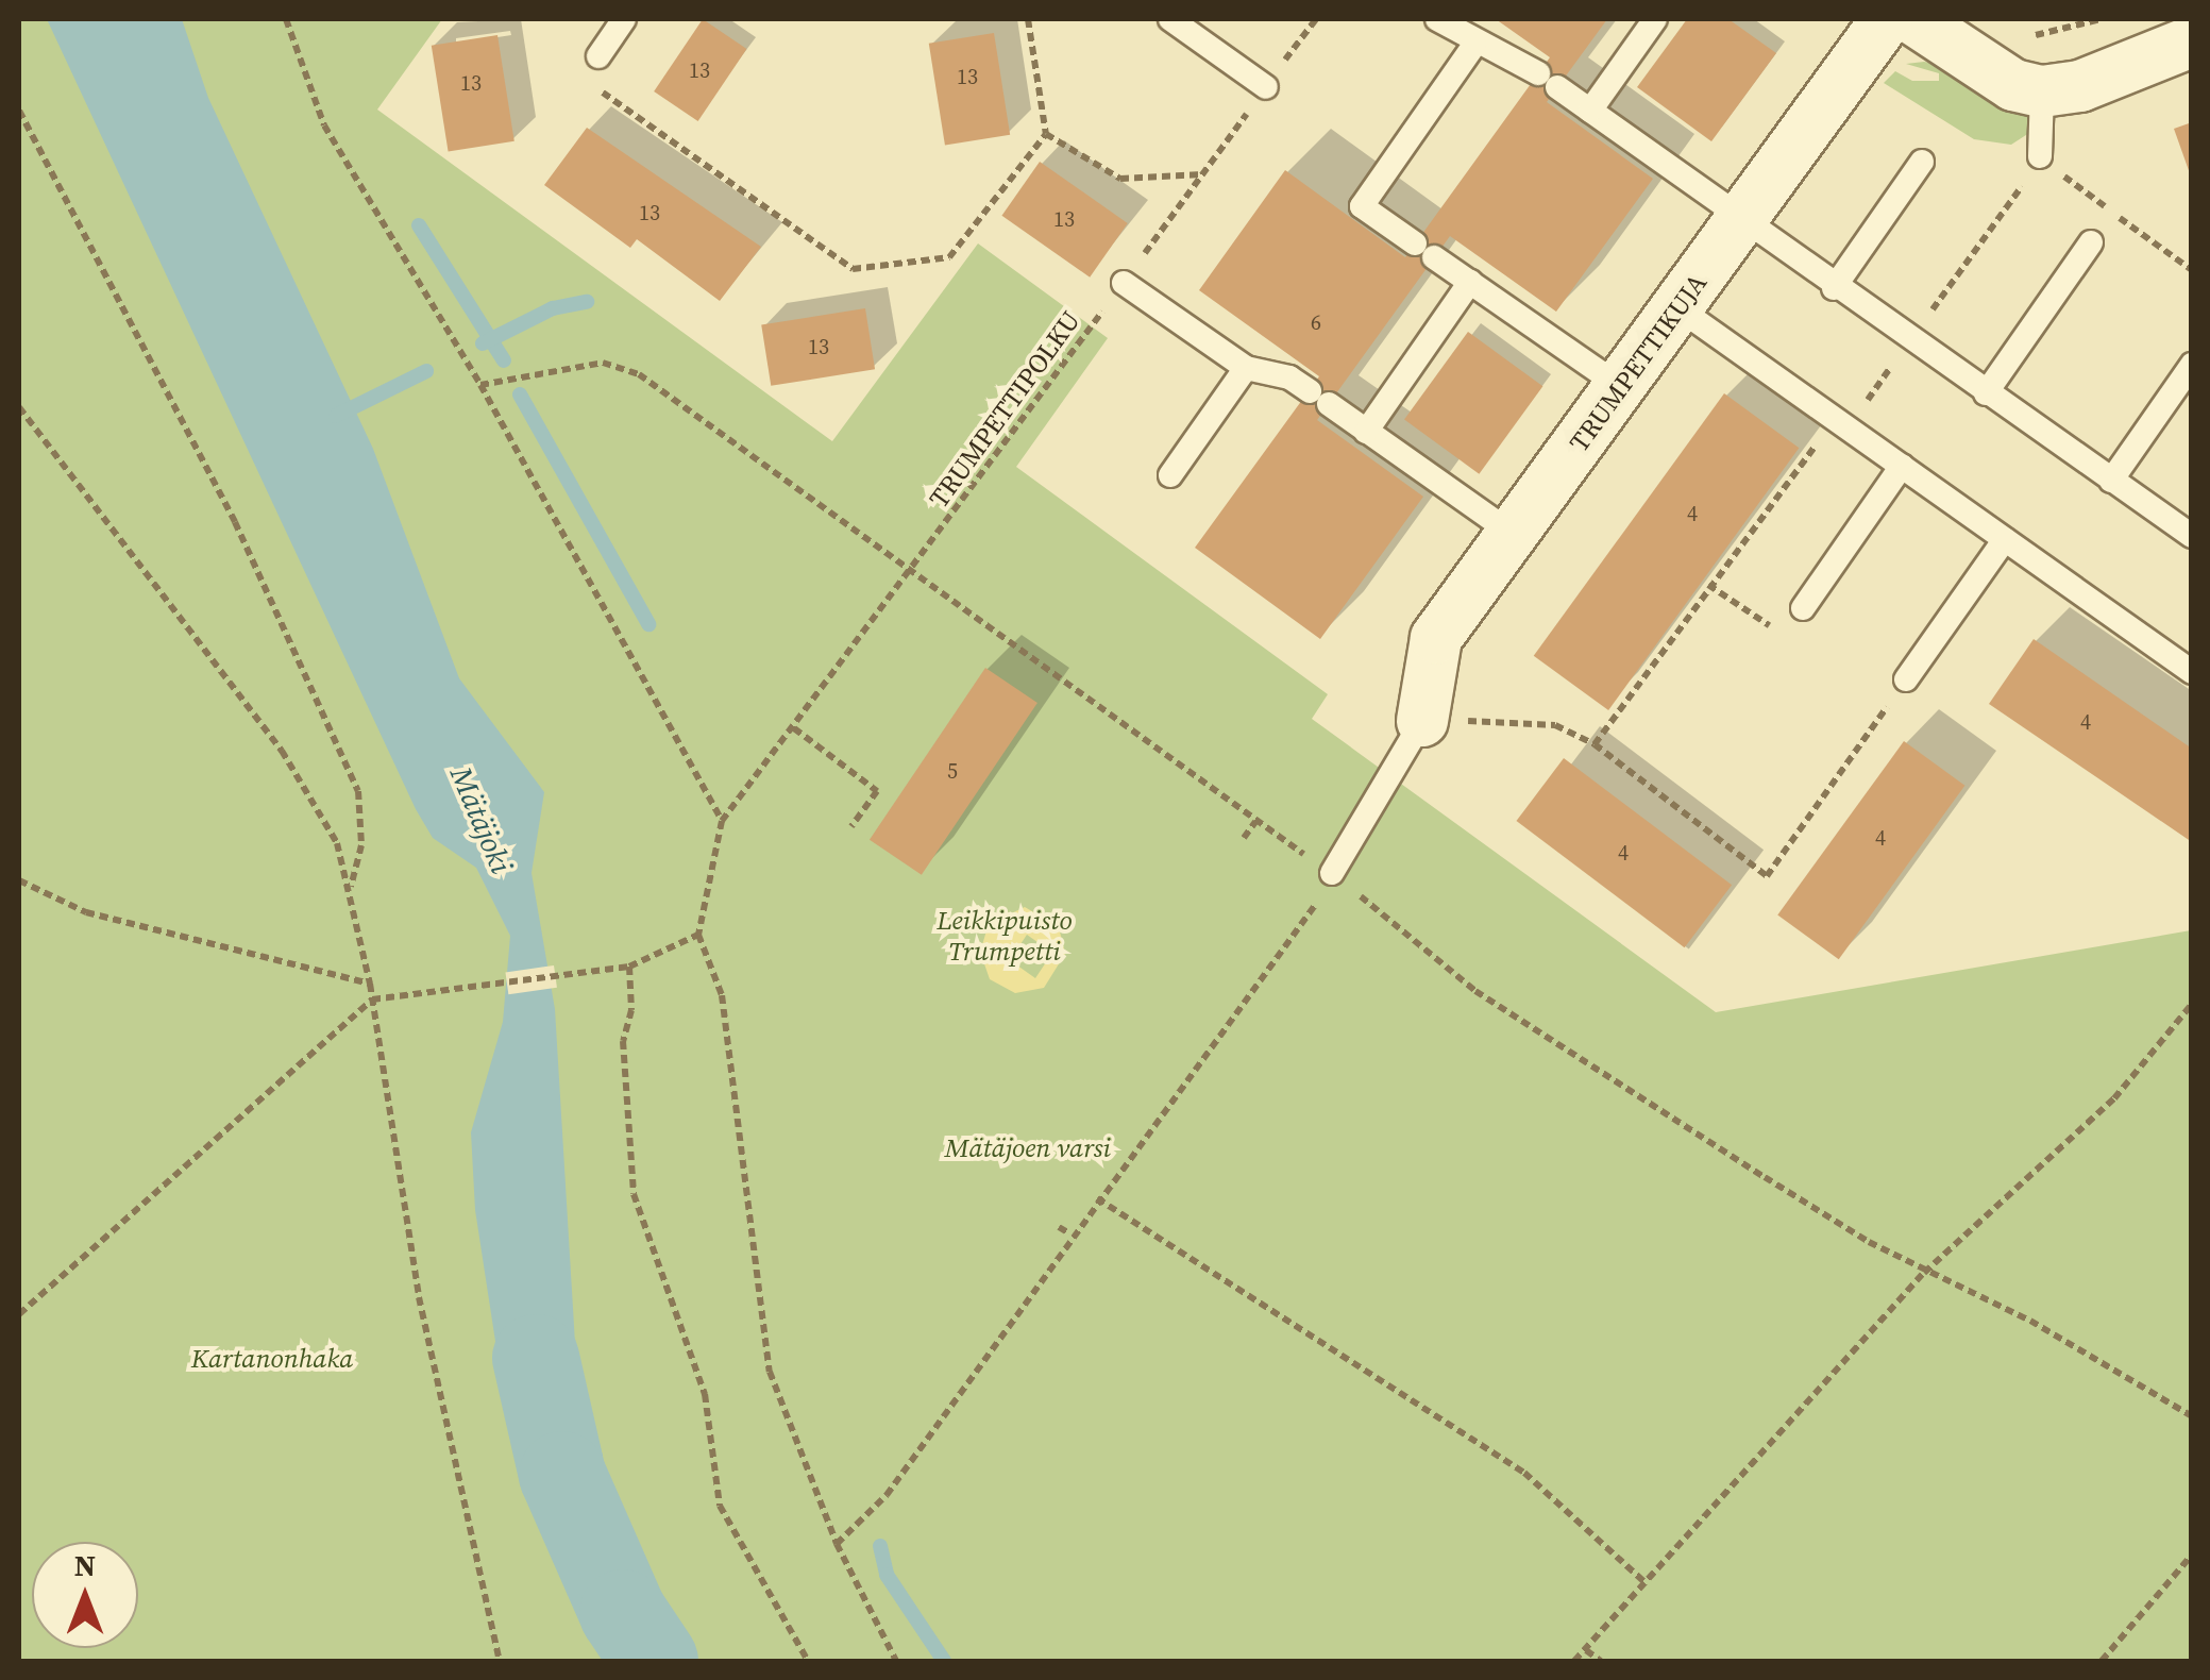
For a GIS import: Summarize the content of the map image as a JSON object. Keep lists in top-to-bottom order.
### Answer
{
  "streets": {
    "street": ["TRUMPETTIKUJA"],
    "path": ["TRUMPETTIPOLKU"]
  },
  "water": ["Mätäjoki"],
  "parks": ["Leikkipuisto Trumpetti", "Mätäjoen varsi", "Kartanonhaka"],
  "house_numbers": [
    "13",
    "13",
    "13",
    "13",
    "13",
    "6",
    "13",
    "4",
    "4",
    "5",
    "4",
    "4"
  ],
  "north": "top"
}
